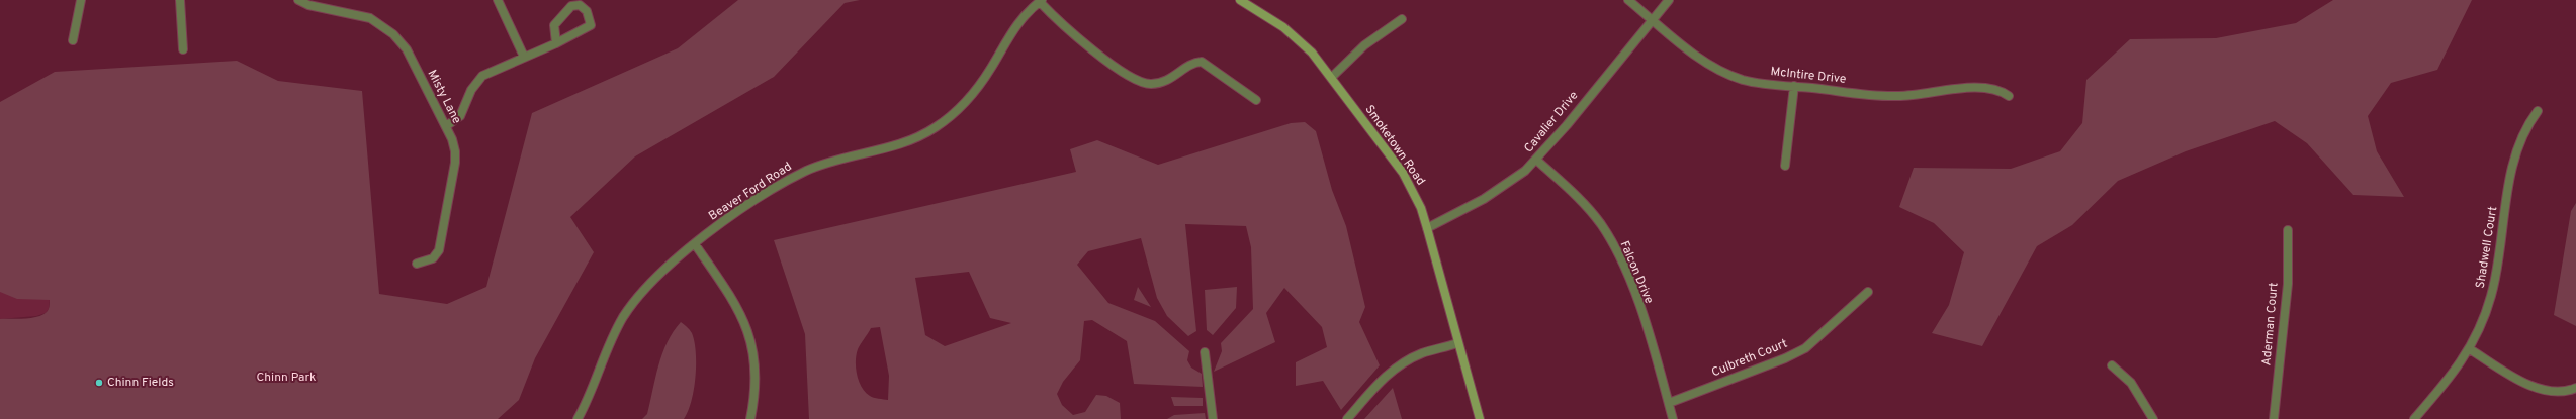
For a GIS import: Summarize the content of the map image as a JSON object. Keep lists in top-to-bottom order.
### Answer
{
  "streets": {
    "main road": ["Smoketown Road"],
    "street": [
      "McIntire Drive",
      "Misty Lane",
      "Cavalier Drive",
      "Beaver Ford Road",
      "Shadwell Court",
      "Falcon Drive",
      "Aderman Court",
      "Culbreth Court"
    ]
  },
  "crossings": [
    ["McIntire Drive", "Cavalier Drive"],
    ["Cavalier Drive", "Smoketown Road"],
    ["Cavalier Drive", "Falcon Drive"],
    ["Falcon Drive", "Culbreth Court"]
  ],
  "parks": ["Chinn Park"],
  "places": ["Chinn Fields"]
}
